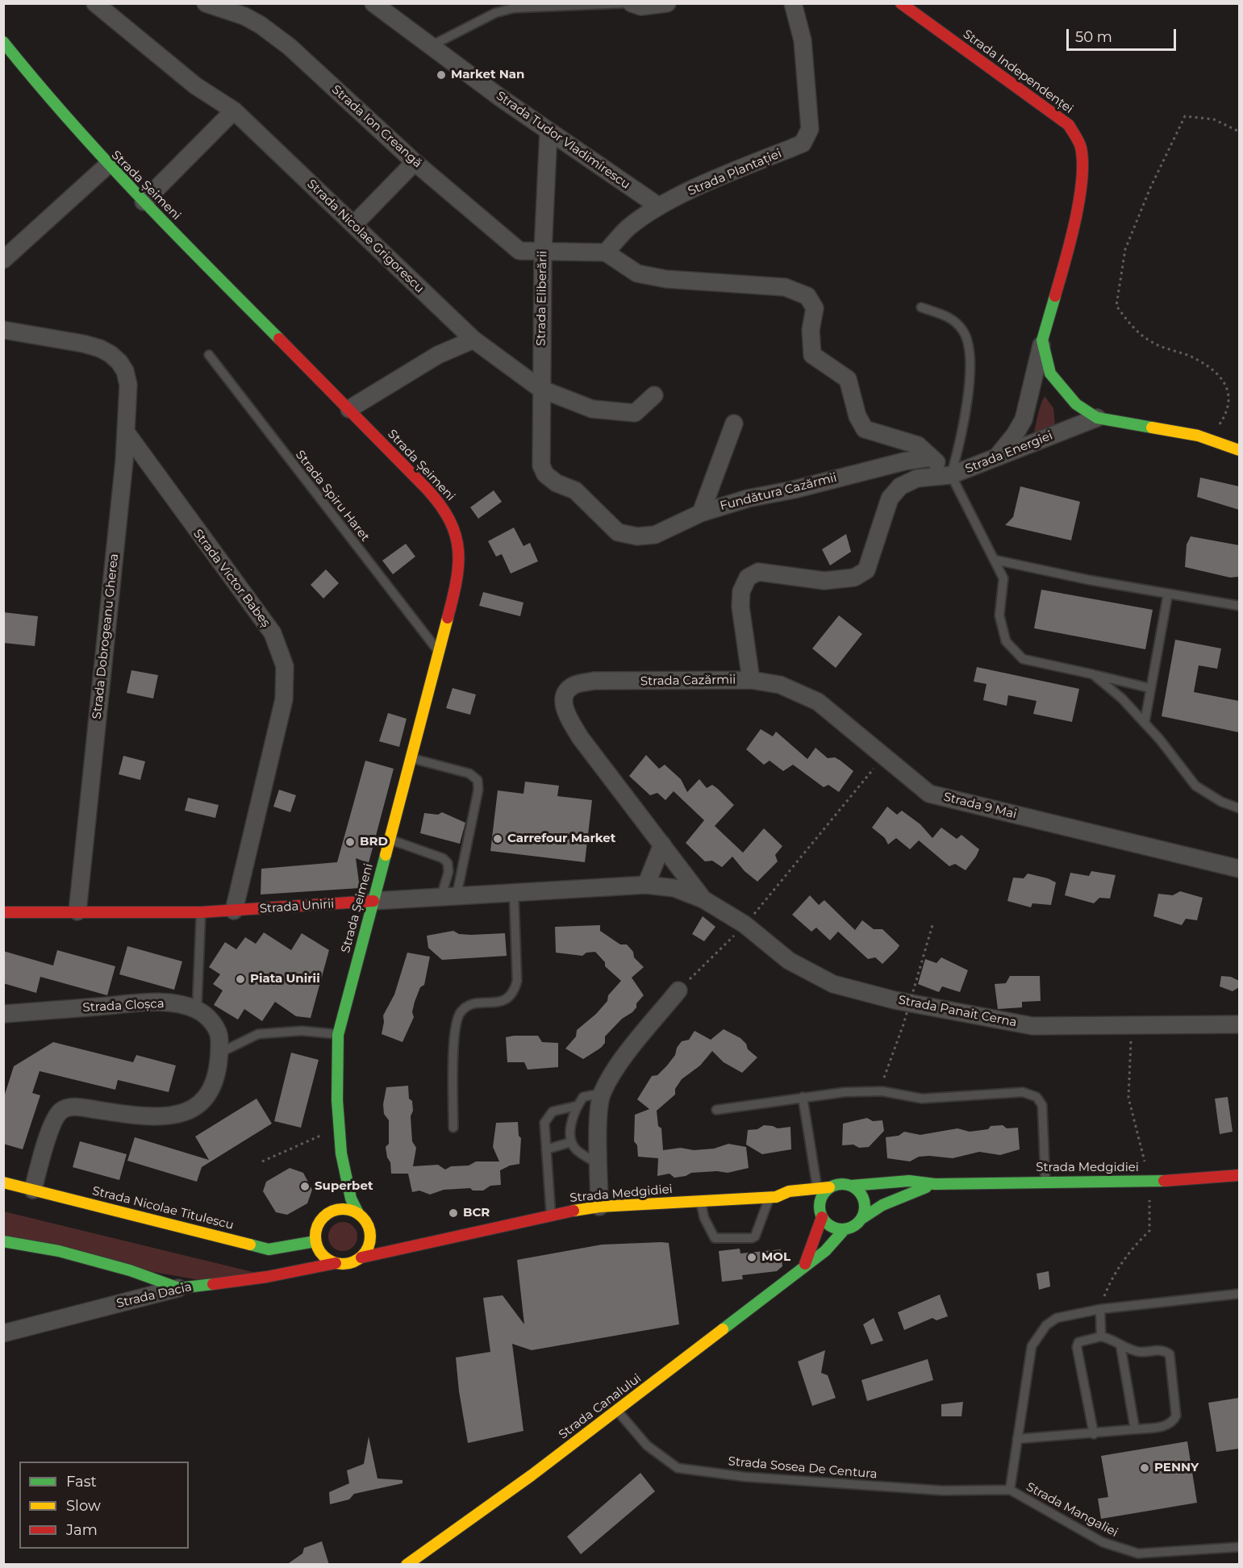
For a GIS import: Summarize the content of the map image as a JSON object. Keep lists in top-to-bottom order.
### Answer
{
  "streets": {
    "main road": [
      "Strada Independenței",
      "Strada Șeimeni",
      "Strada Unirii",
      "Strada Medgidiei",
      "Strada Nicolae Titulescu",
      "Strada Dacia",
      "Strada Canalului"
    ],
    "street": [
      "Strada Ion Creangă",
      "Strada Tudor Vladimirescu",
      "Strada Plantației",
      "Strada Nicolae Grigorescu",
      "Strada Eliberării",
      "Strada Energiei",
      "Fundătura Cazărmii",
      "Strada Victor Babeș",
      "Strada Dobrogeanu Gherea",
      "Strada Cazărmii",
      "Strada 9 Mai",
      "Strada Cloșca",
      "Strada Panait Cerna"
    ],
    "lane": ["Strada Spiru Haret", "Strada Sosea De Centura", "Strada Mangaliei"]
  },
  "crossings": [
    ["Strada Independenței", "Strada Energiei"],
    ["Strada Ion Creangă", "Strada Eliberării"],
    ["Strada Tudor Vladimirescu", "Strada Plantației"],
    ["Strada Tudor Vladimirescu", "Strada Eliberării"],
    ["Strada Plantației", "Strada Energiei"],
    ["Strada Șeimeni", "Strada Spiru Haret"],
    ["Strada Șeimeni", "Strada Unirii"],
    ["Strada Șeimeni", "Strada Medgidiei"],
    ["Strada Șeimeni", "Strada Nicolae Titulescu"],
    ["Strada Șeimeni", "Strada Dacia"],
    ["Strada Nicolae Grigorescu", "Strada Eliberării"],
    ["Strada Eliberării", "Fundătura Cazărmii"],
    ["Strada Energiei", "Fundătura Cazărmii"],
    ["Strada Energiei", "Strada Cazărmii"],
    ["Strada Victor Babeș", "Strada Dobrogeanu Gherea"],
    ["Strada Victor Babeș", "Strada Unirii"],
    ["Strada Dobrogeanu Gherea", "Strada Unirii"],
    ["Strada Cazărmii", "Strada 9 Mai"],
    ["Strada Cazărmii", "Strada Unirii"],
    ["Strada Cazărmii", "Strada Panait Cerna"],
    ["Strada Unirii", "Strada Panait Cerna"],
    ["Strada Cloșca", "Strada Nicolae Titulescu"],
    ["Strada Medgidiei", "Strada Nicolae Titulescu"],
    ["Strada Medgidiei", "Strada Dacia"],
    ["Strada Medgidiei", "Strada Canalului"],
    ["Strada Nicolae Titulescu", "Strada Dacia"],
    ["Strada Canalului", "Strada Sosea De Centura"],
    ["Strada Sosea De Centura", "Strada Mangaliei"]
  ],
  "places": [
    "Market Nan",
    "Carrefour Market",
    "BRD",
    "Piata Unirii",
    "Superbet",
    "BCR",
    "MOL",
    "PENNY"
  ],
  "legend": ["Fast", "Slow", "Jam"],
  "scale_bar": "50 m"
}
